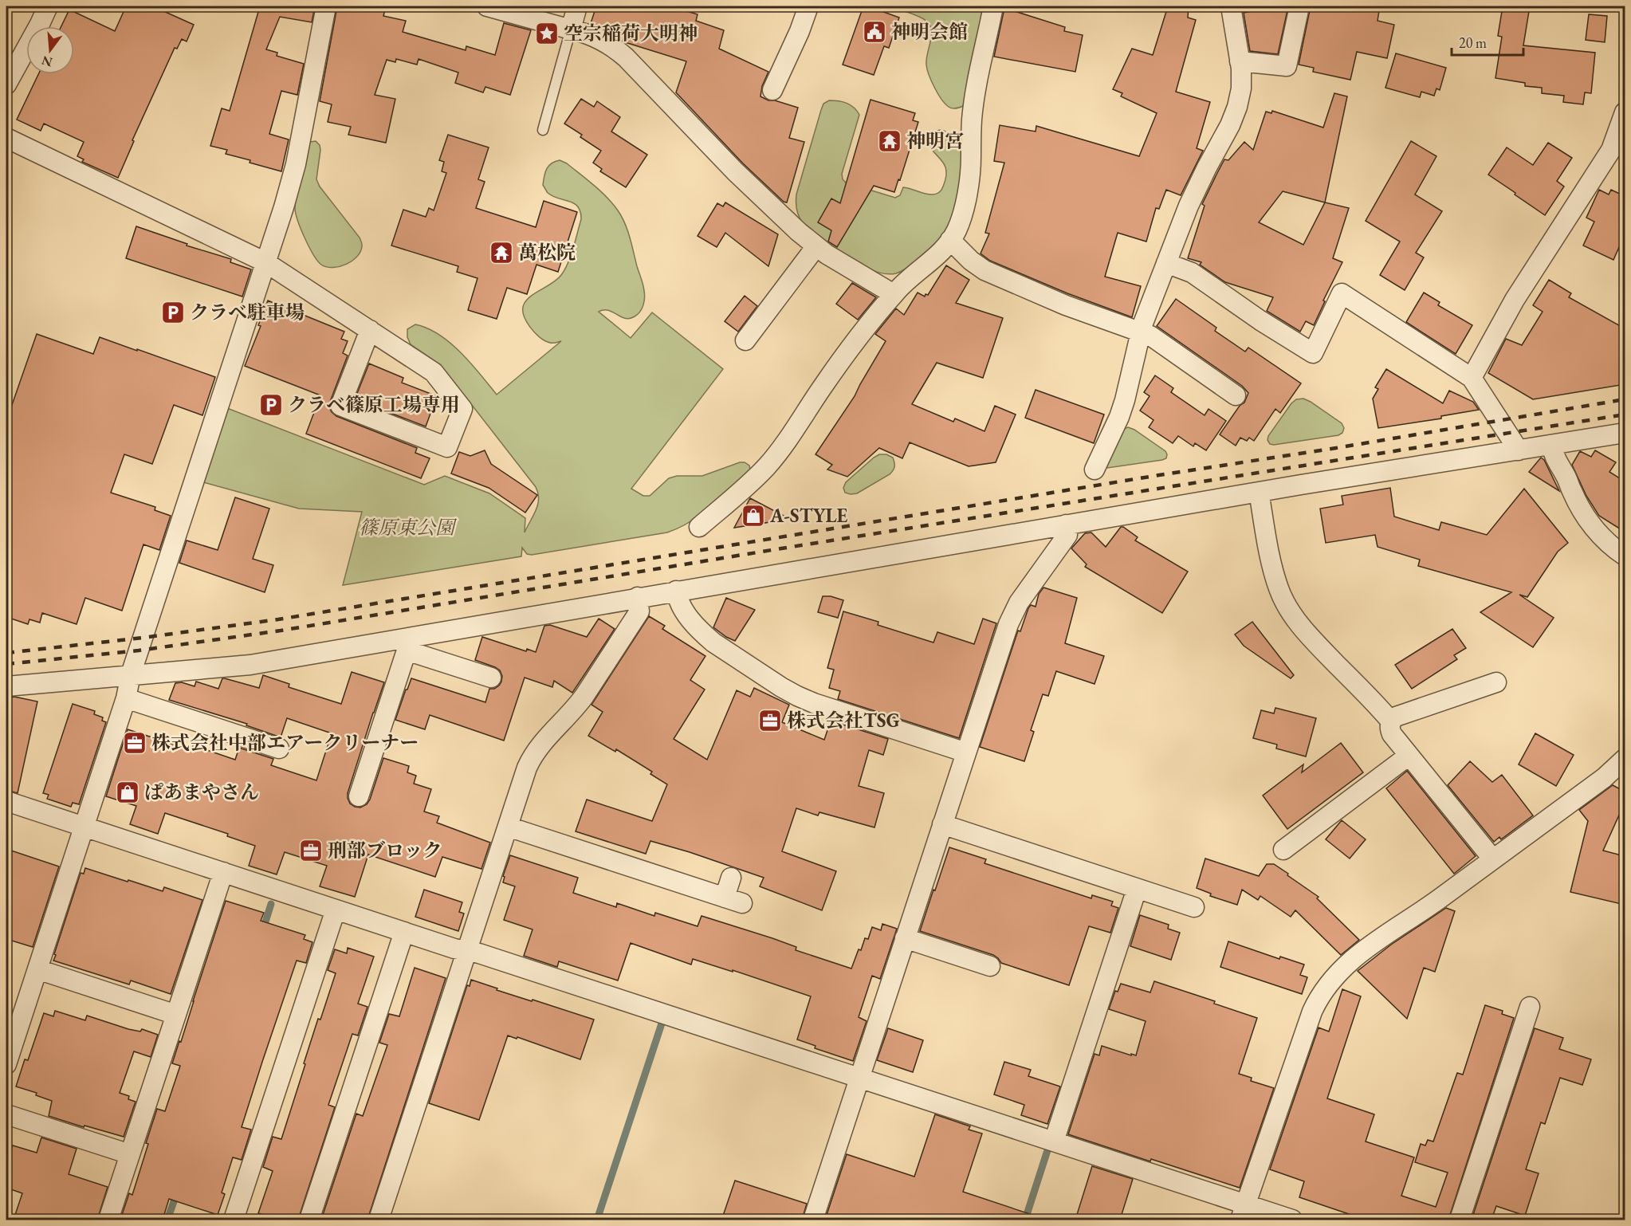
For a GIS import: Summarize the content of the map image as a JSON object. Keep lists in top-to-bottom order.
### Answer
{
  "parks": ["篠原東公園"],
  "places": {
    "public building": ["神明会館"],
    "place": ["空宗稲荷大明神"],
    "temple": ["神明宮", "萬松院"],
    "parking": ["クラベ駐車場", "クラベ篠原工場専用"],
    "shop": ["A-STYLE", "ぱあまやさん"],
    "office": ["株式会社TSG", "株式会社中部エアークリーナー", "刑部ブロック"]
  },
  "scale_bar": "20 m",
  "north": "bottom"
}
